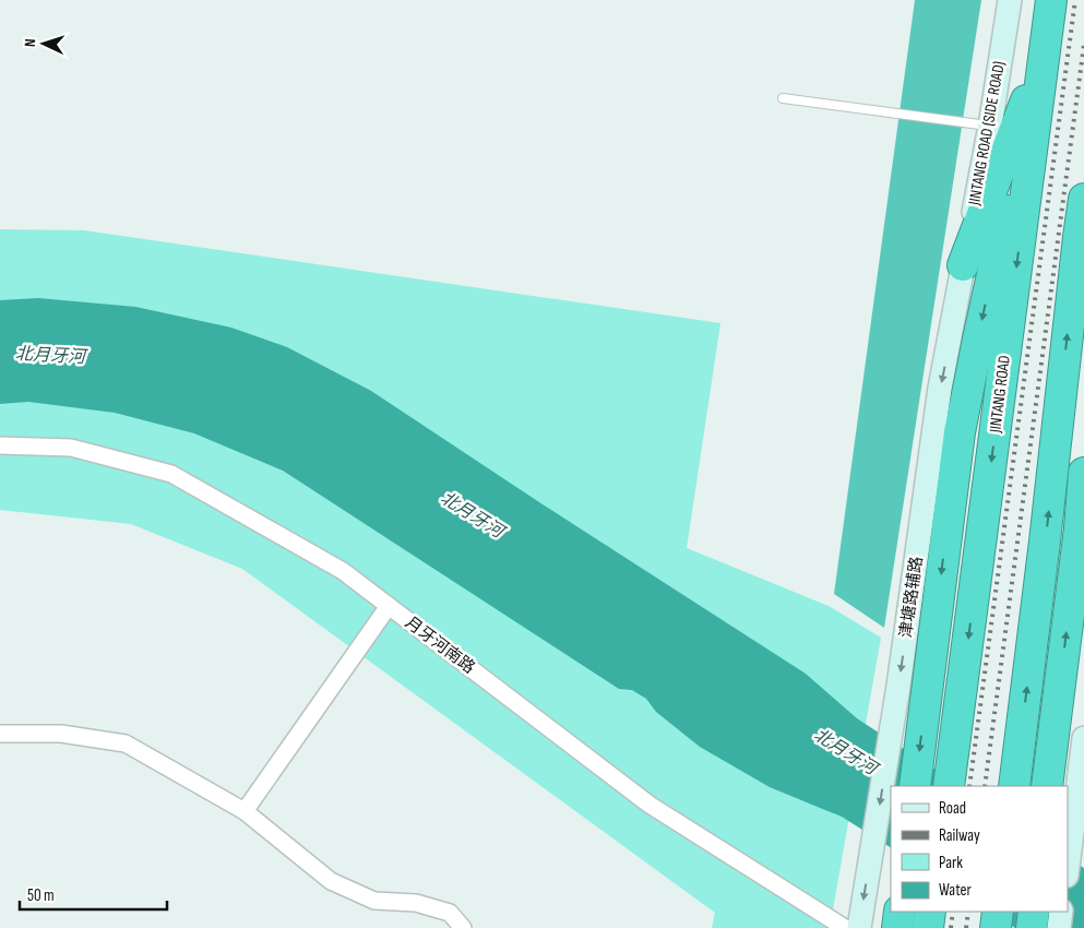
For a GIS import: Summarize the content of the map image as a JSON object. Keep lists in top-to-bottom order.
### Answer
{
  "streets": {
    "highway": ["JINTANG ROAD"],
    "street": ["JINTANG ROAD (SIDE ROAD)", "津塘路辅路", "月牙河南路"]
  },
  "crossings": [
    ["JINTANG ROAD (SIDE ROAD)", "津塘路辅路"]
  ],
  "one_way": ["津塘路辅路"],
  "water": ["北月牙河"],
  "legend": [
    "Road",
    "Railway",
    "Park",
    "Water"
  ],
  "scale_bar": "50 m",
  "north": "left"
}
